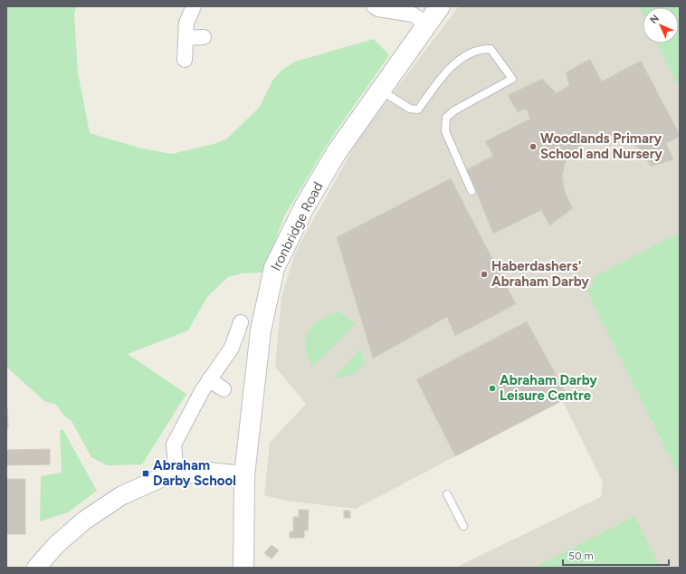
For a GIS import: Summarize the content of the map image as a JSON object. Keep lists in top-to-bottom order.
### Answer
{
  "streets": {
    "main road": ["Ironbridge Road"]
  },
  "places": {
    "other": ["Woodlands Primary School and Nursery", "Haberdashers' Abraham Darby", "Abraham Darby Leisure Centre"],
    "transit": ["Abraham Darby School"]
  },
  "scale_bar": "50 m",
  "north": "top left"
}
